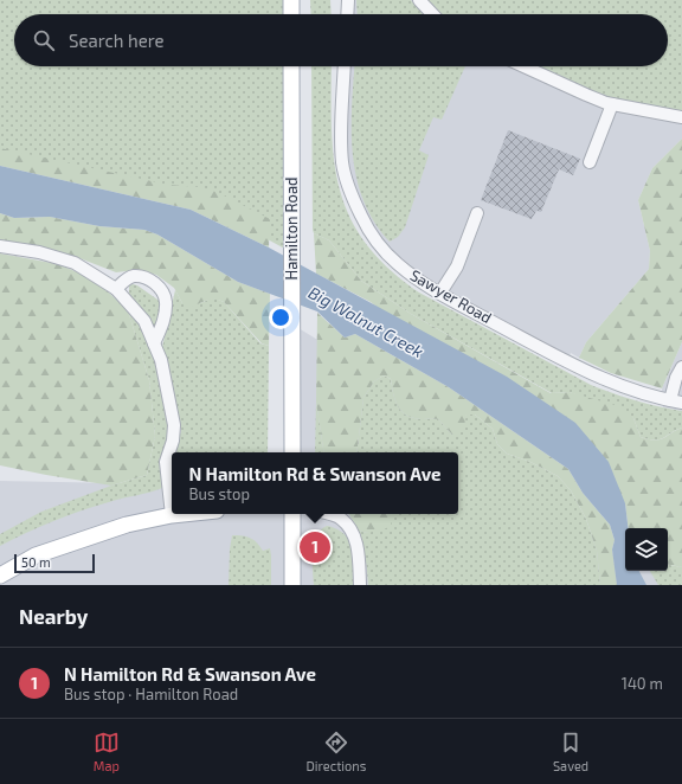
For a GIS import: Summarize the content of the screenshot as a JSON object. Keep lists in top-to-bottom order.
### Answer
{
  "streets": {
    "main road": ["Hamilton Road"],
    "street": ["Sawyer Road"]
  },
  "water": ["Big Walnut Creek"],
  "scale_bar": "50 m",
  "page": {
    "search": "Search here",
    "popup": ["N Hamilton Rd & Swanson Ave", "Bus stop"],
    "pins": "1",
    "scale": "50 m",
    "heading": "Nearby",
    "list": [
      {
        "mark": "1",
        "name": "N Hamilton Rd & Swanson Ave",
        "note": "Bus stop · Hamilton Road",
        "value": "140 m"
      }
    ],
    "nav": ["Map", "Directions", "Saved"]
  }
}
